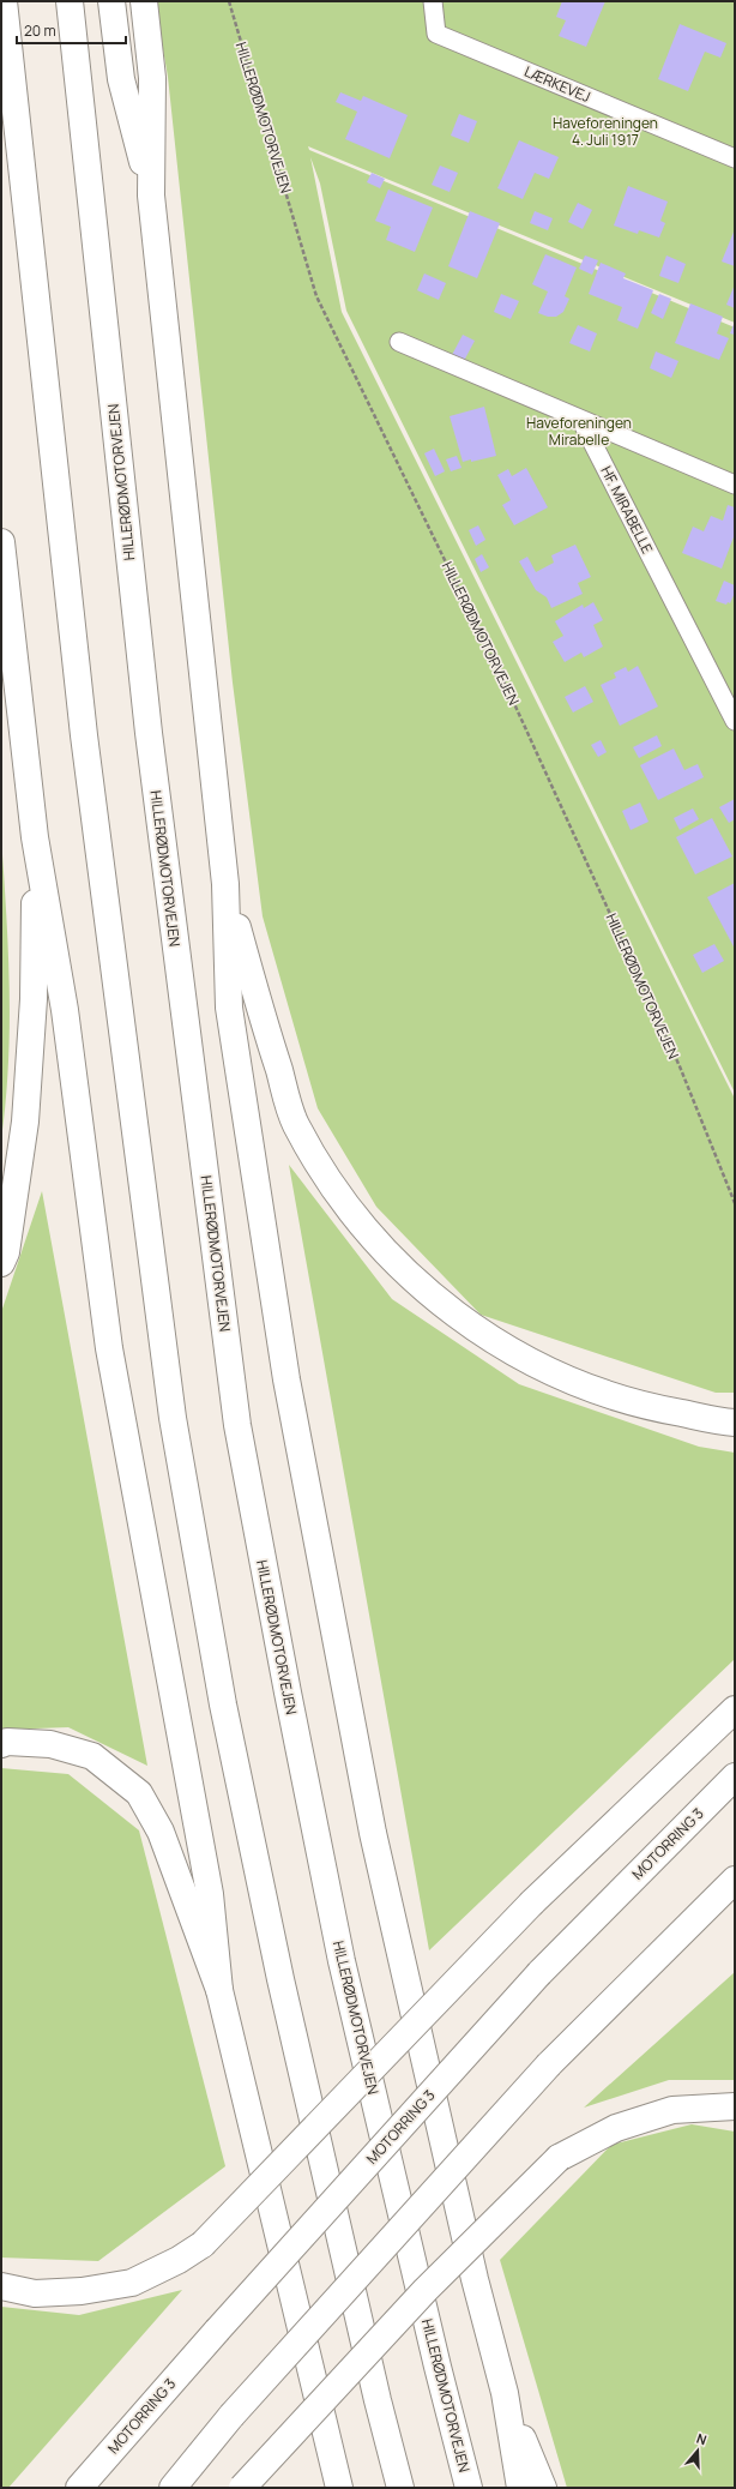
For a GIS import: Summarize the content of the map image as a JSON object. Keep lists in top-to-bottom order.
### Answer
{
  "streets": {
    "highway": ["HILLERØDMOTORVEJEN", "MOTORRING 3"],
    "lane": ["LÆRKEVEJ", "HF. MIRABELLE"]
  },
  "parks": ["Haveforeningen 4. Juli 1917", "Haveforeningen Mirabelle"],
  "scale_bar": "20 m",
  "north": "top"
}
